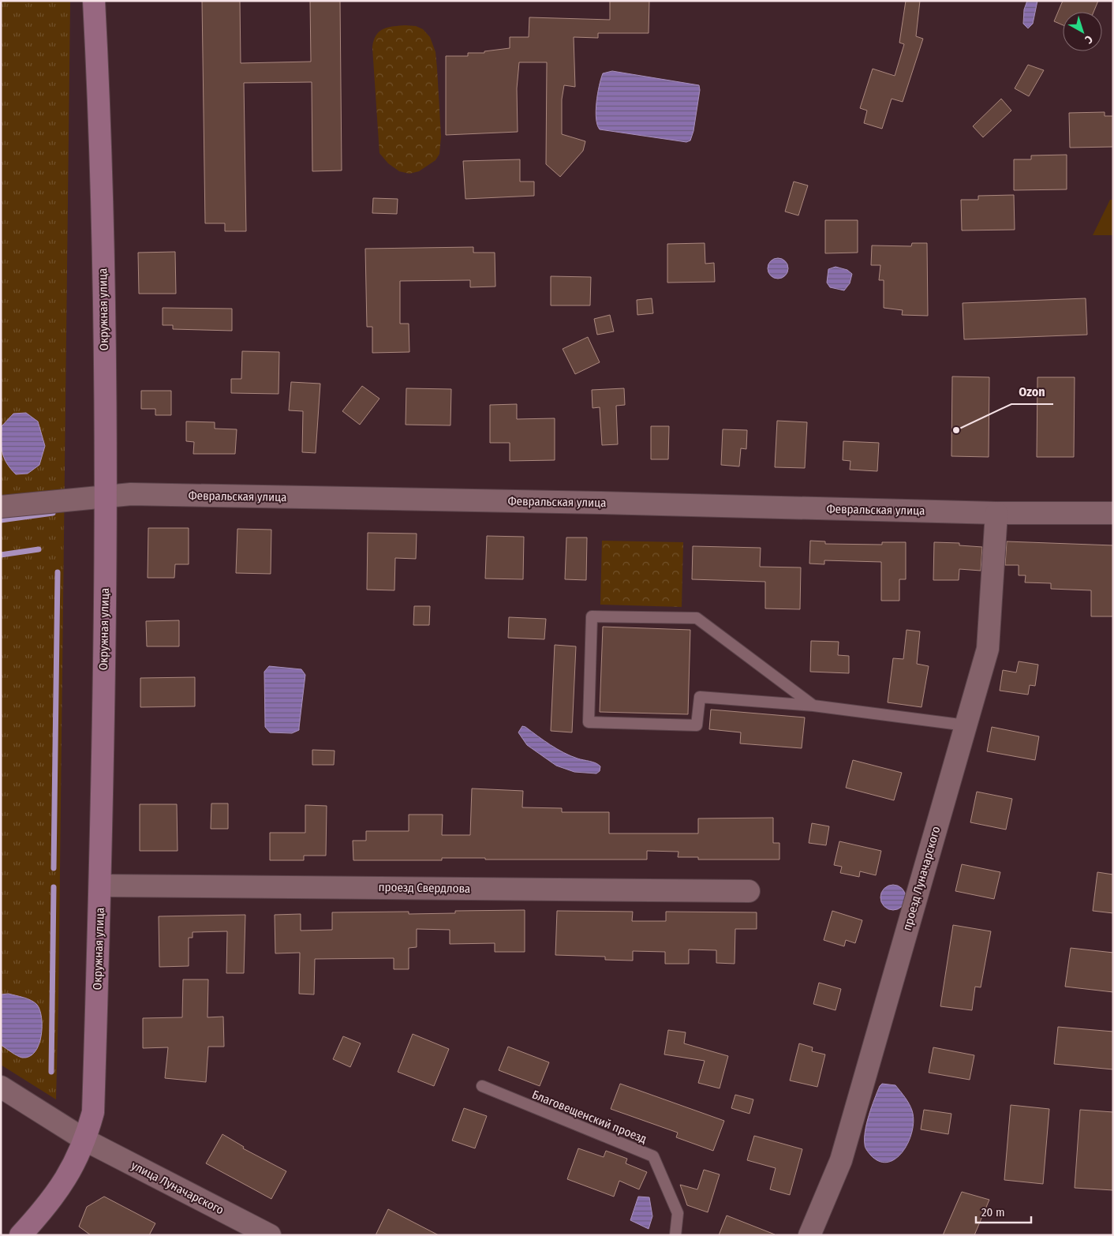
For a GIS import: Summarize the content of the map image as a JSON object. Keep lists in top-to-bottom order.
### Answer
{
  "streets": {
    "main road": ["Окружная улица"],
    "street": [
      "Февральская улица",
      "проезд Луначарского",
      "проезд Свердлова",
      "улица Луначарского"
    ],
    "lane": ["Благовещенский проезд"]
  },
  "crossings": [
    ["Окружная улица", "Февральская улица"],
    ["Окружная улица", "проезд Свердлова"],
    ["Окружная улица", "улица Луначарского"],
    ["Февральская улица", "проезд Луначарского"]
  ],
  "places": ["Ozon"],
  "scale_bar": "20 m",
  "north": "bottom right"
}
